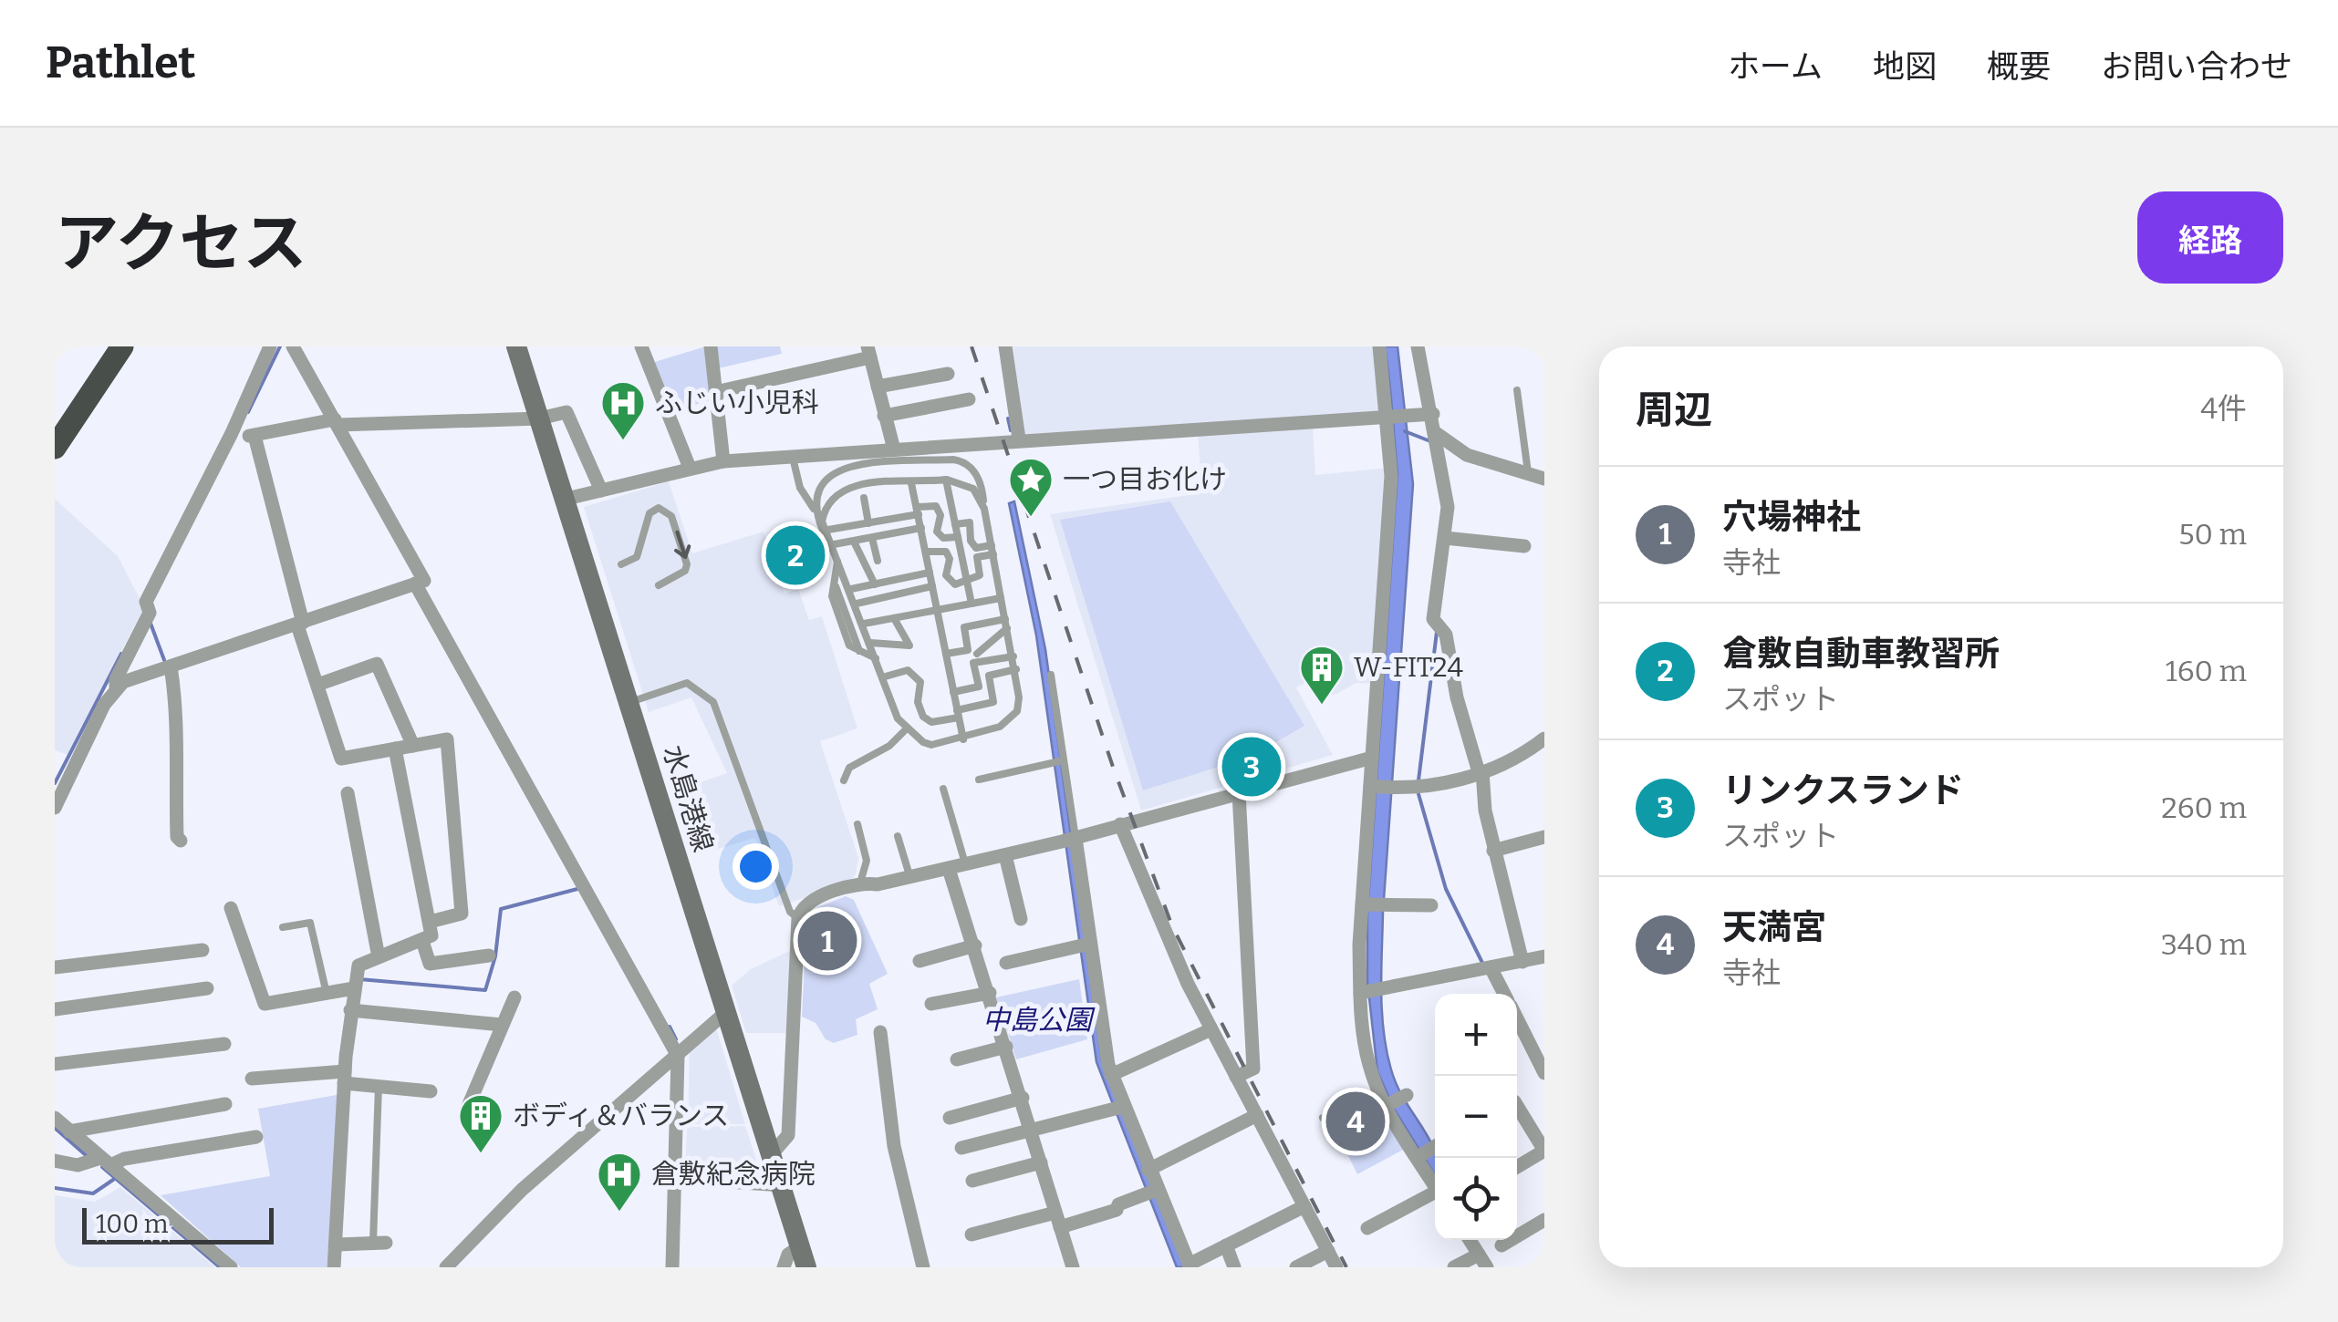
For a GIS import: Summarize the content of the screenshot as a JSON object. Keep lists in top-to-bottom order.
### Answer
{
  "streets": {
    "main road": ["水島港線"]
  },
  "parks": ["中島公園"],
  "places": {
    "hospital": ["ふじい小児科", "倉敷紀念病院"],
    "place": ["一つ目お化け"],
    "building": ["W-FIT24", "ボディ＆バランス"]
  },
  "scale_bar": "100 m",
  "page": {
    "header": "Pathlet",
    "nav": [
      "ホーム",
      "地図",
      "概要",
      "お問い合わせ"
    ],
    "title": "アクセス",
    "buttons": "経路",
    "heading": ["周辺", "4件"],
    "list": [
      {
        "mark": "1",
        "name": "穴場神社",
        "note": "寺社",
        "value": "50 m"
      },
      {
        "mark": "2",
        "name": "倉敷自動車教習所",
        "note": "スポット",
        "value": "160 m"
      },
      {
        "mark": "3",
        "name": "リンクスランド",
        "note": "スポット",
        "value": "260 m"
      },
      {
        "mark": "4",
        "name": "天満宮",
        "note": "寺社",
        "value": "340 m"
      }
    ],
    "pins": [
      "2",
      "3",
      "1",
      "4"
    ],
    "map_buttons": ["+", "−"],
    "scale": "100 m"
  }
}
